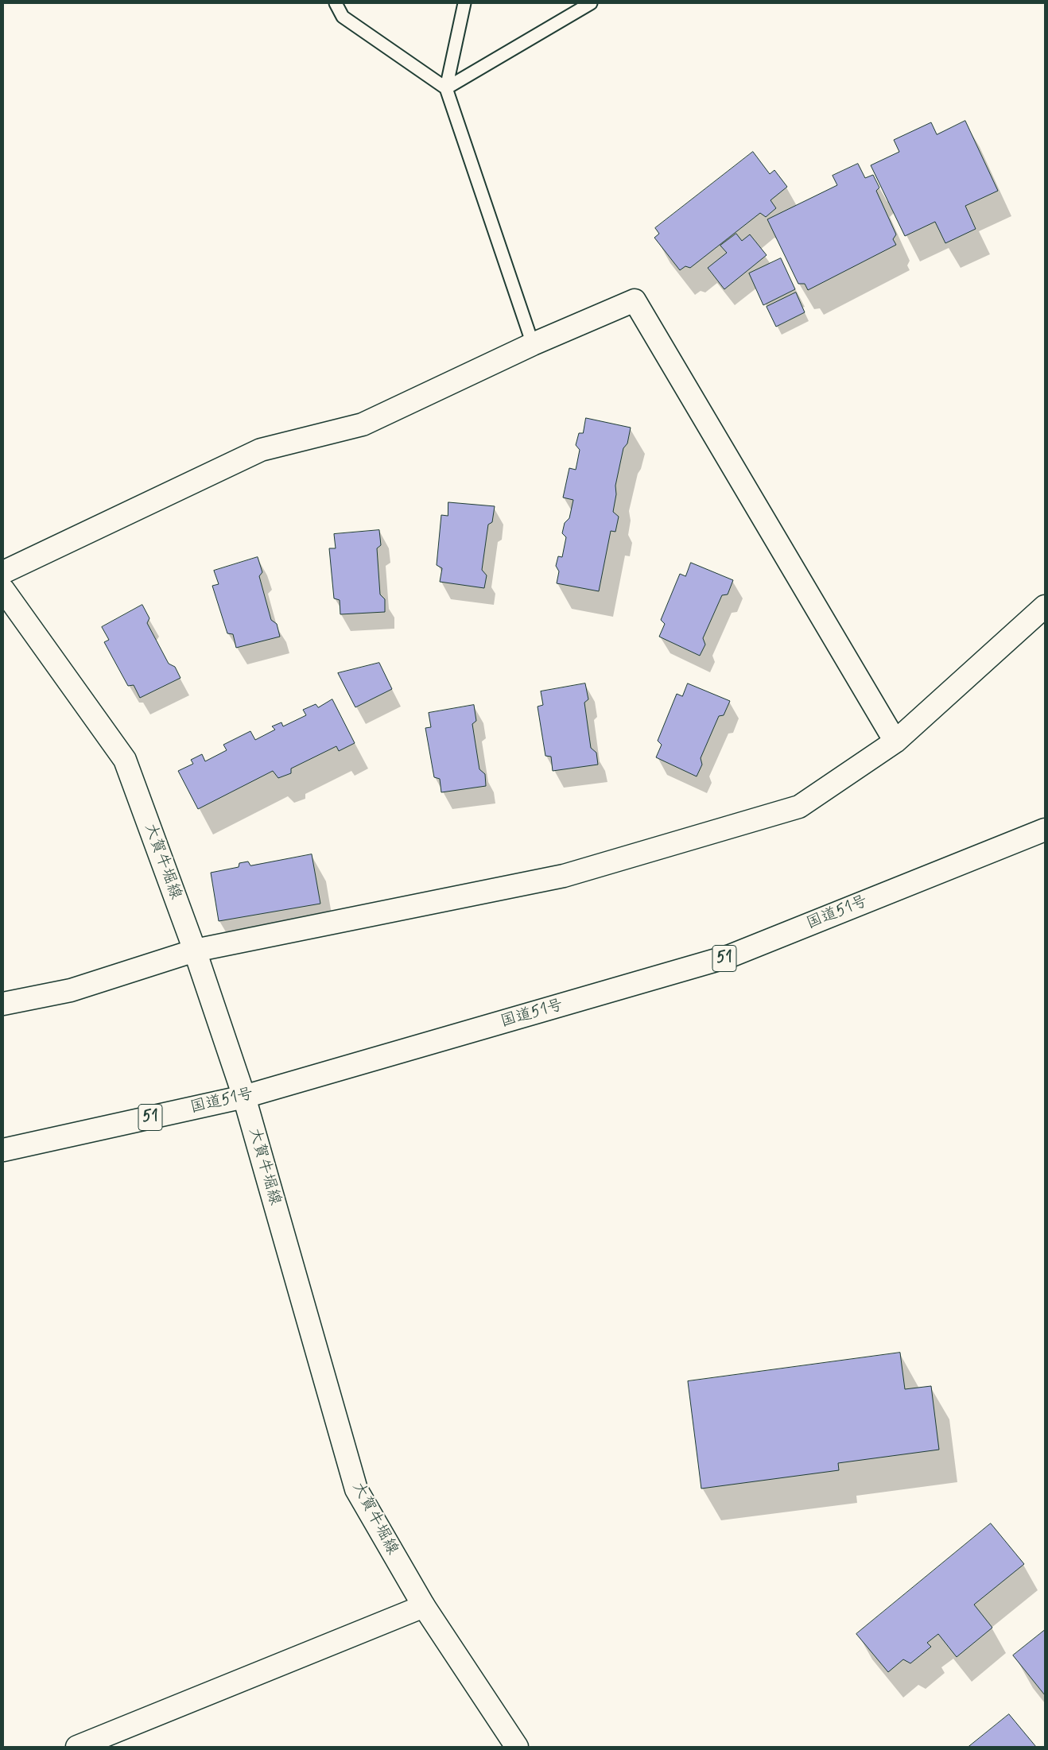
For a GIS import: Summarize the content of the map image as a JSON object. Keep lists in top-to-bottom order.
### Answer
{
  "streets": {
    "main road": ["大賀牛堀線", "国道51号", "51"]
  },
  "crossings": [
    ["大賀牛堀線", "国道51号"]
  ]
}
